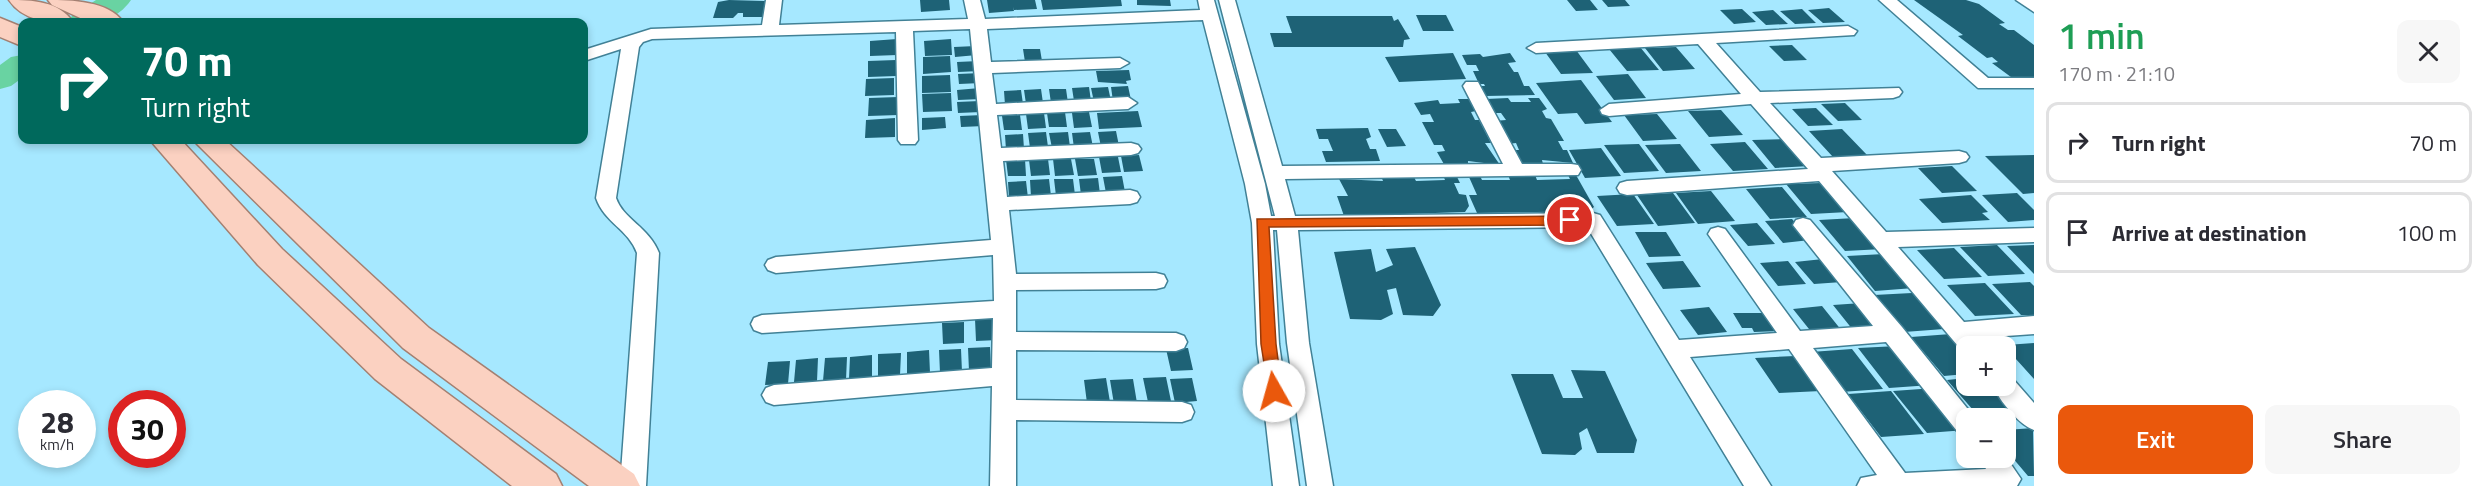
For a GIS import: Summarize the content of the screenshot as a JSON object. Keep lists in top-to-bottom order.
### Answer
{
  "page": {
    "heading": ["1 min", "170 m · 21:10"],
    "turn": ["70 m", "Turn right"],
    "list": [
      {
        "name": "Turn right",
        "value": "70 m"
      },
      {
        "name": "Arrive at destination",
        "value": "100 m"
      }
    ],
    "map_buttons": ["+", "−"],
    "speed": "28 km/h",
    "limit": "30",
    "buttons": ["Exit", "Share"]
  }
}
